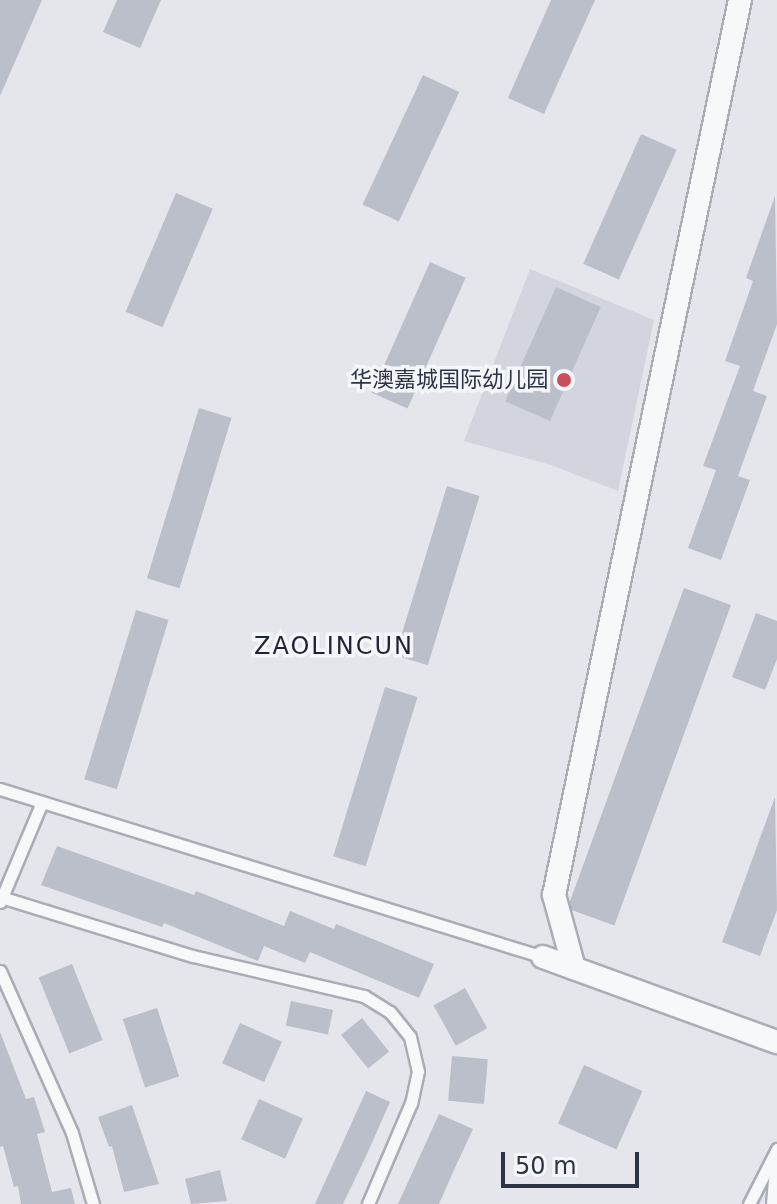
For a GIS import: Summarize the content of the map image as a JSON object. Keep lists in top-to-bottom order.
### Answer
{
  "districts": ["ZAOLINCUN"],
  "places": ["华澳嘉城国际幼儿园"],
  "scale_bar": "50 m"
}
